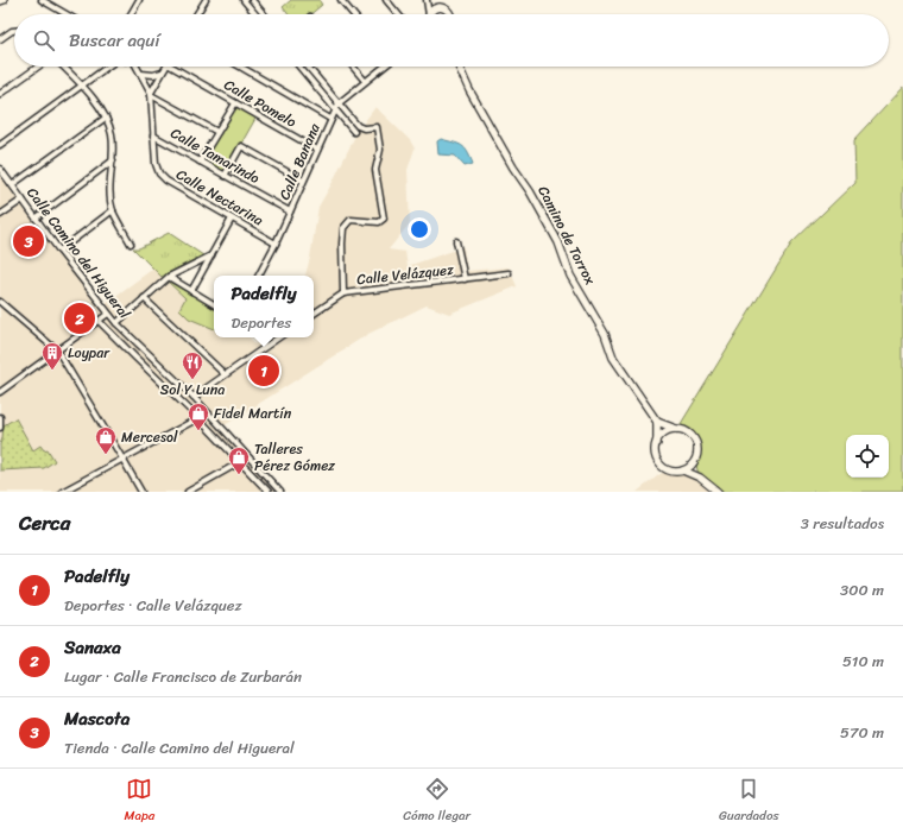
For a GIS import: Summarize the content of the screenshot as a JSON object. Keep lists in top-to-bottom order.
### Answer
{
  "streets": {
    "street": [
      "Calle Pomelo",
      "Calle Tamarindo",
      "Calle Banana",
      "Calle Nectarina",
      "Camino de Torrox",
      "Calle Camino del Higueral",
      "Calle Velázquez"
    ]
  },
  "crossings": [
    ["Calle Pomelo", "Calle Banana"],
    ["Calle Tamarindo", "Calle Banana"],
    ["Calle Tamarindo", "Calle Nectarina"],
    ["Calle Banana", "Calle Nectarina"]
  ],
  "places": {
    "building": ["Loypar"],
    "restaurant": ["Sol Y Luna"],
    "shop": ["Fidel Martín", "Mercesol", "Talleres Pérez Gómez"]
  },
  "page": {
    "search": "Buscar aquí",
    "pins": ["3", "2", "1"],
    "popup": ["Padelfly", "Deportes"],
    "heading": ["Cerca", "3 resultados"],
    "list": [
      {
        "mark": "1",
        "name": "Padelfly",
        "note": "Deportes · Calle Velázquez",
        "value": "300 m"
      },
      {
        "mark": "2",
        "name": "Sanaxa",
        "note": "Lugar · Calle Francisco de Zurbarán",
        "value": "510 m"
      },
      {
        "mark": "3",
        "name": "Mascota",
        "note": "Tienda · Calle Camino del Higueral",
        "value": "570 m"
      }
    ],
    "nav": ["Mapa", "Cómo llegar", "Guardados"]
  }
}
